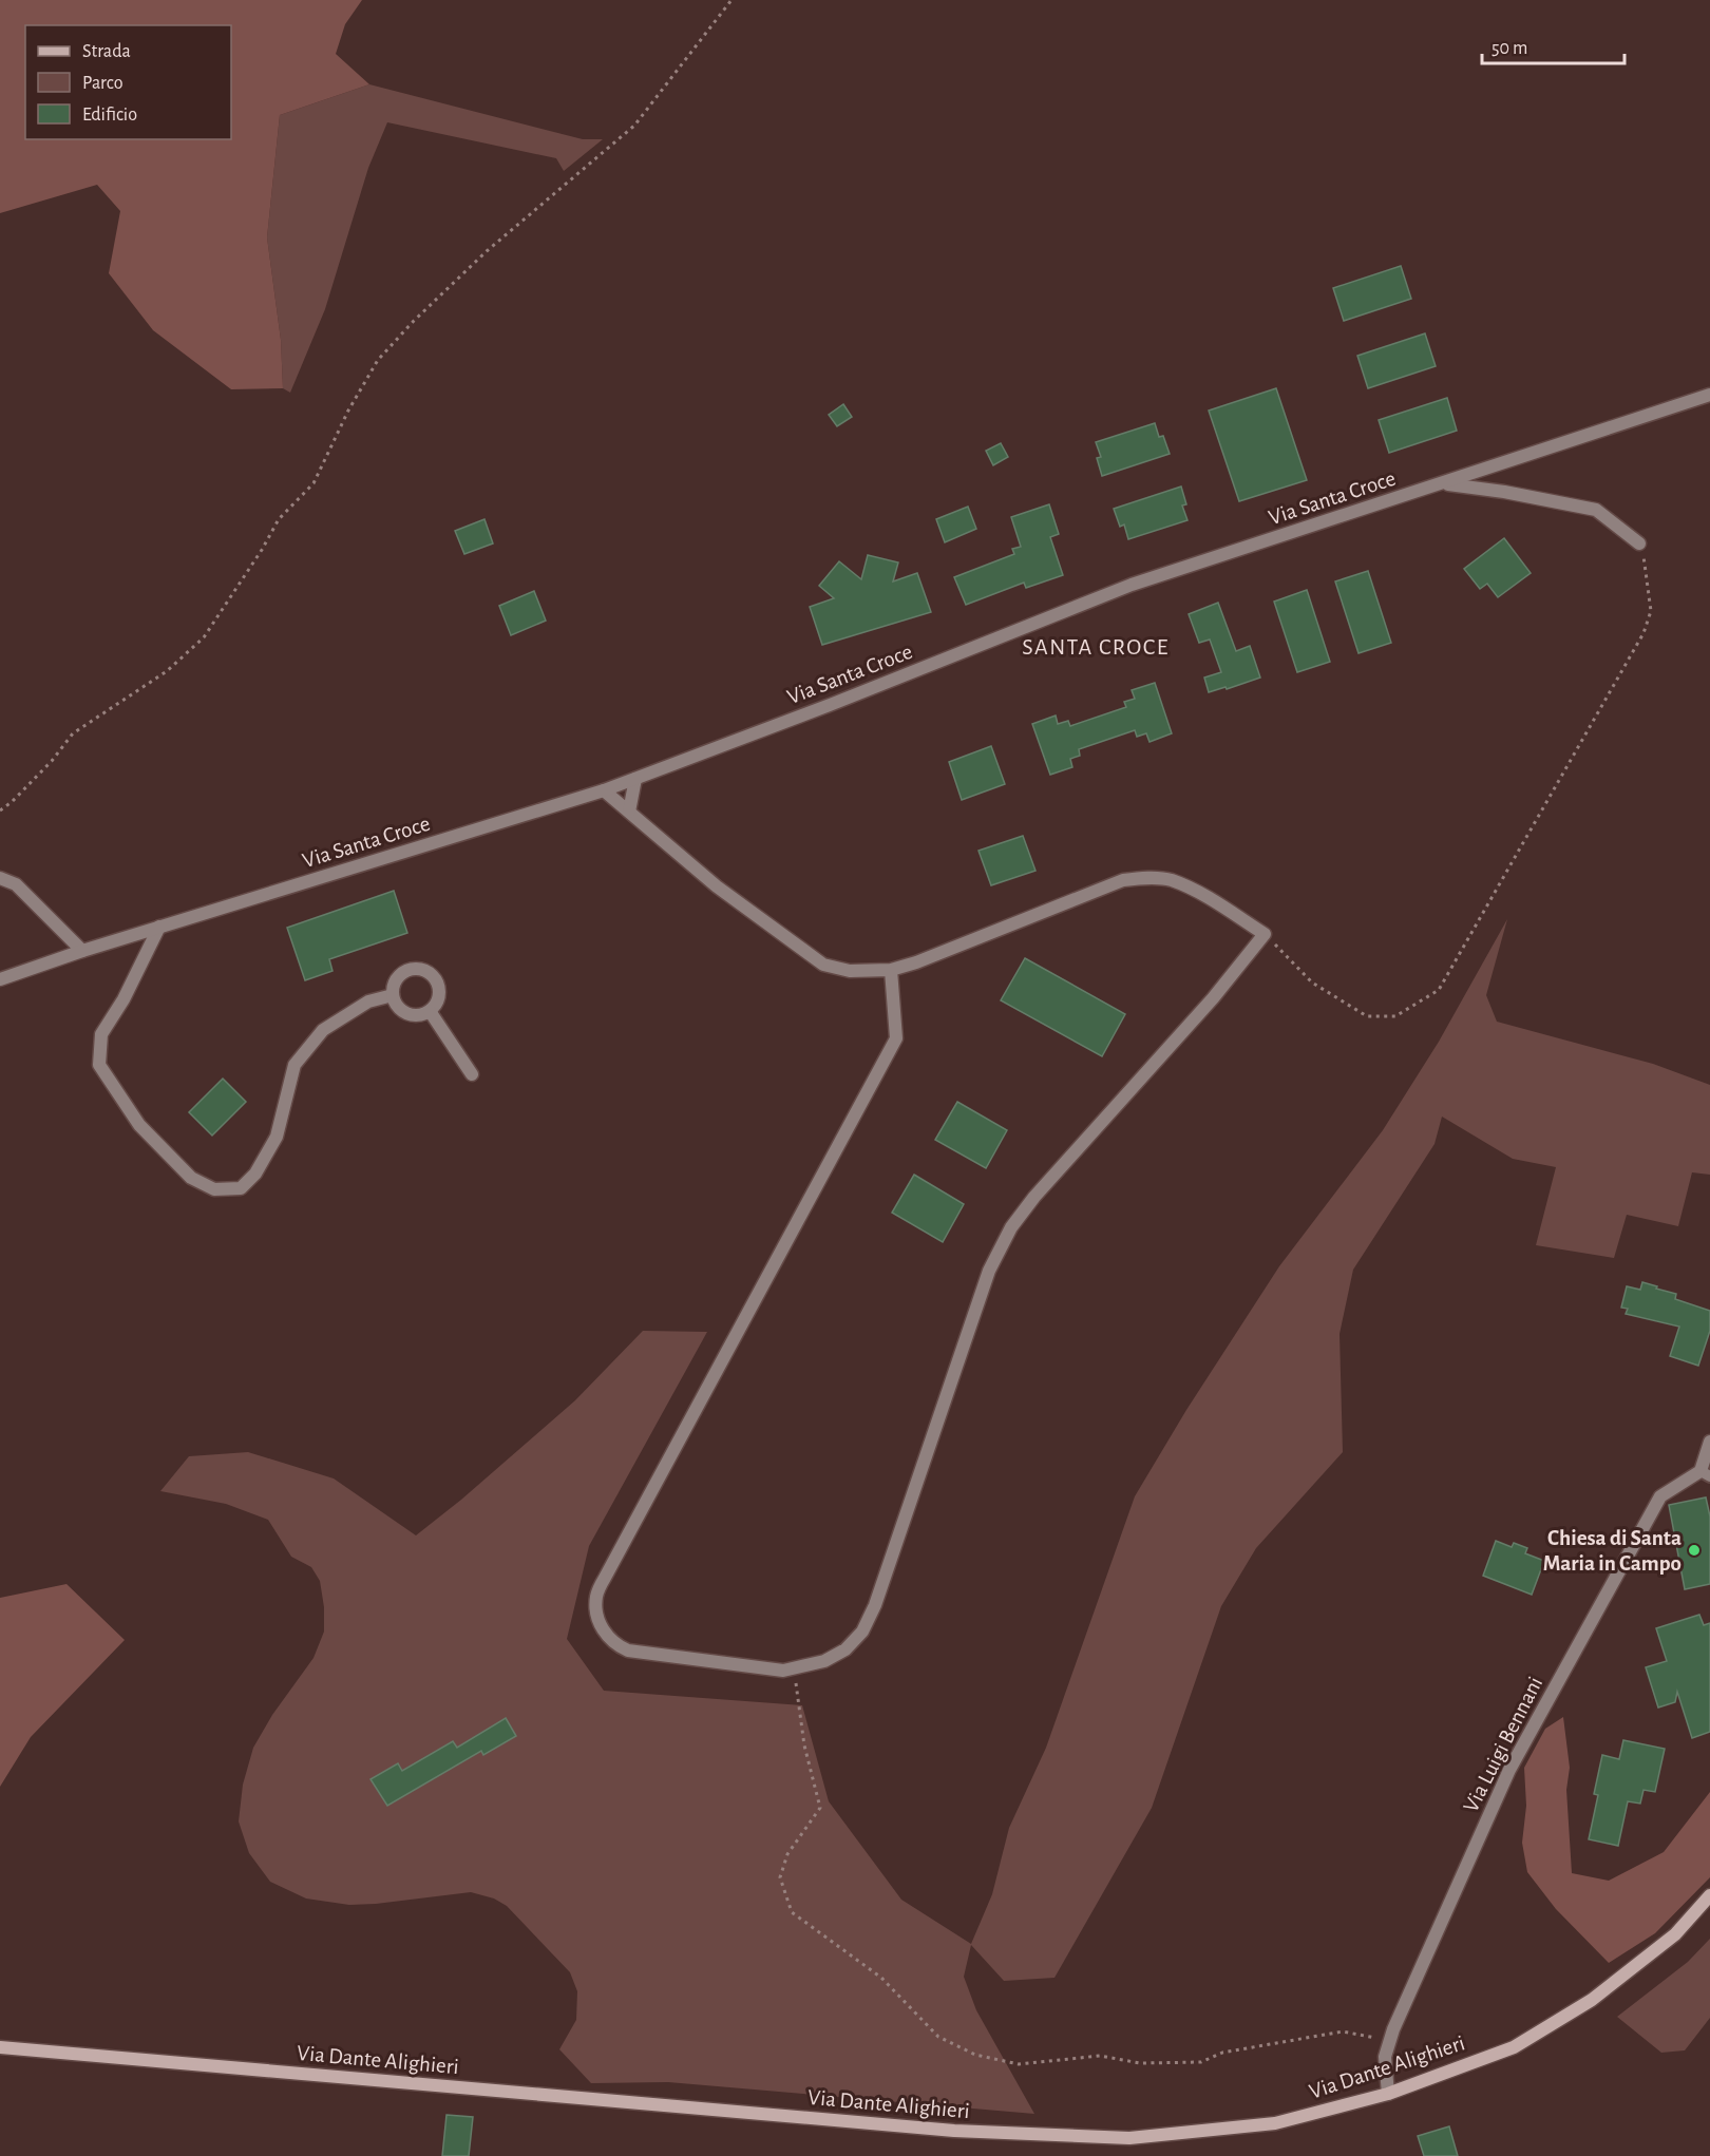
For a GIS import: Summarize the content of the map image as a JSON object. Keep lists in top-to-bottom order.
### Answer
{
  "streets": {
    "main road": ["Via Dante Alighieri"],
    "street": ["Via Santa Croce", "Via Luigi Bennani"]
  },
  "crossings": [
    ["Via Luigi Bennani", "Via Dante Alighieri"]
  ],
  "districts": ["SANTA CROCE"],
  "places": ["Chiesa di Santa Maria in Campo"],
  "legend": ["Strada", "Parco", "Edificio"],
  "scale_bar": "50 m"
}
